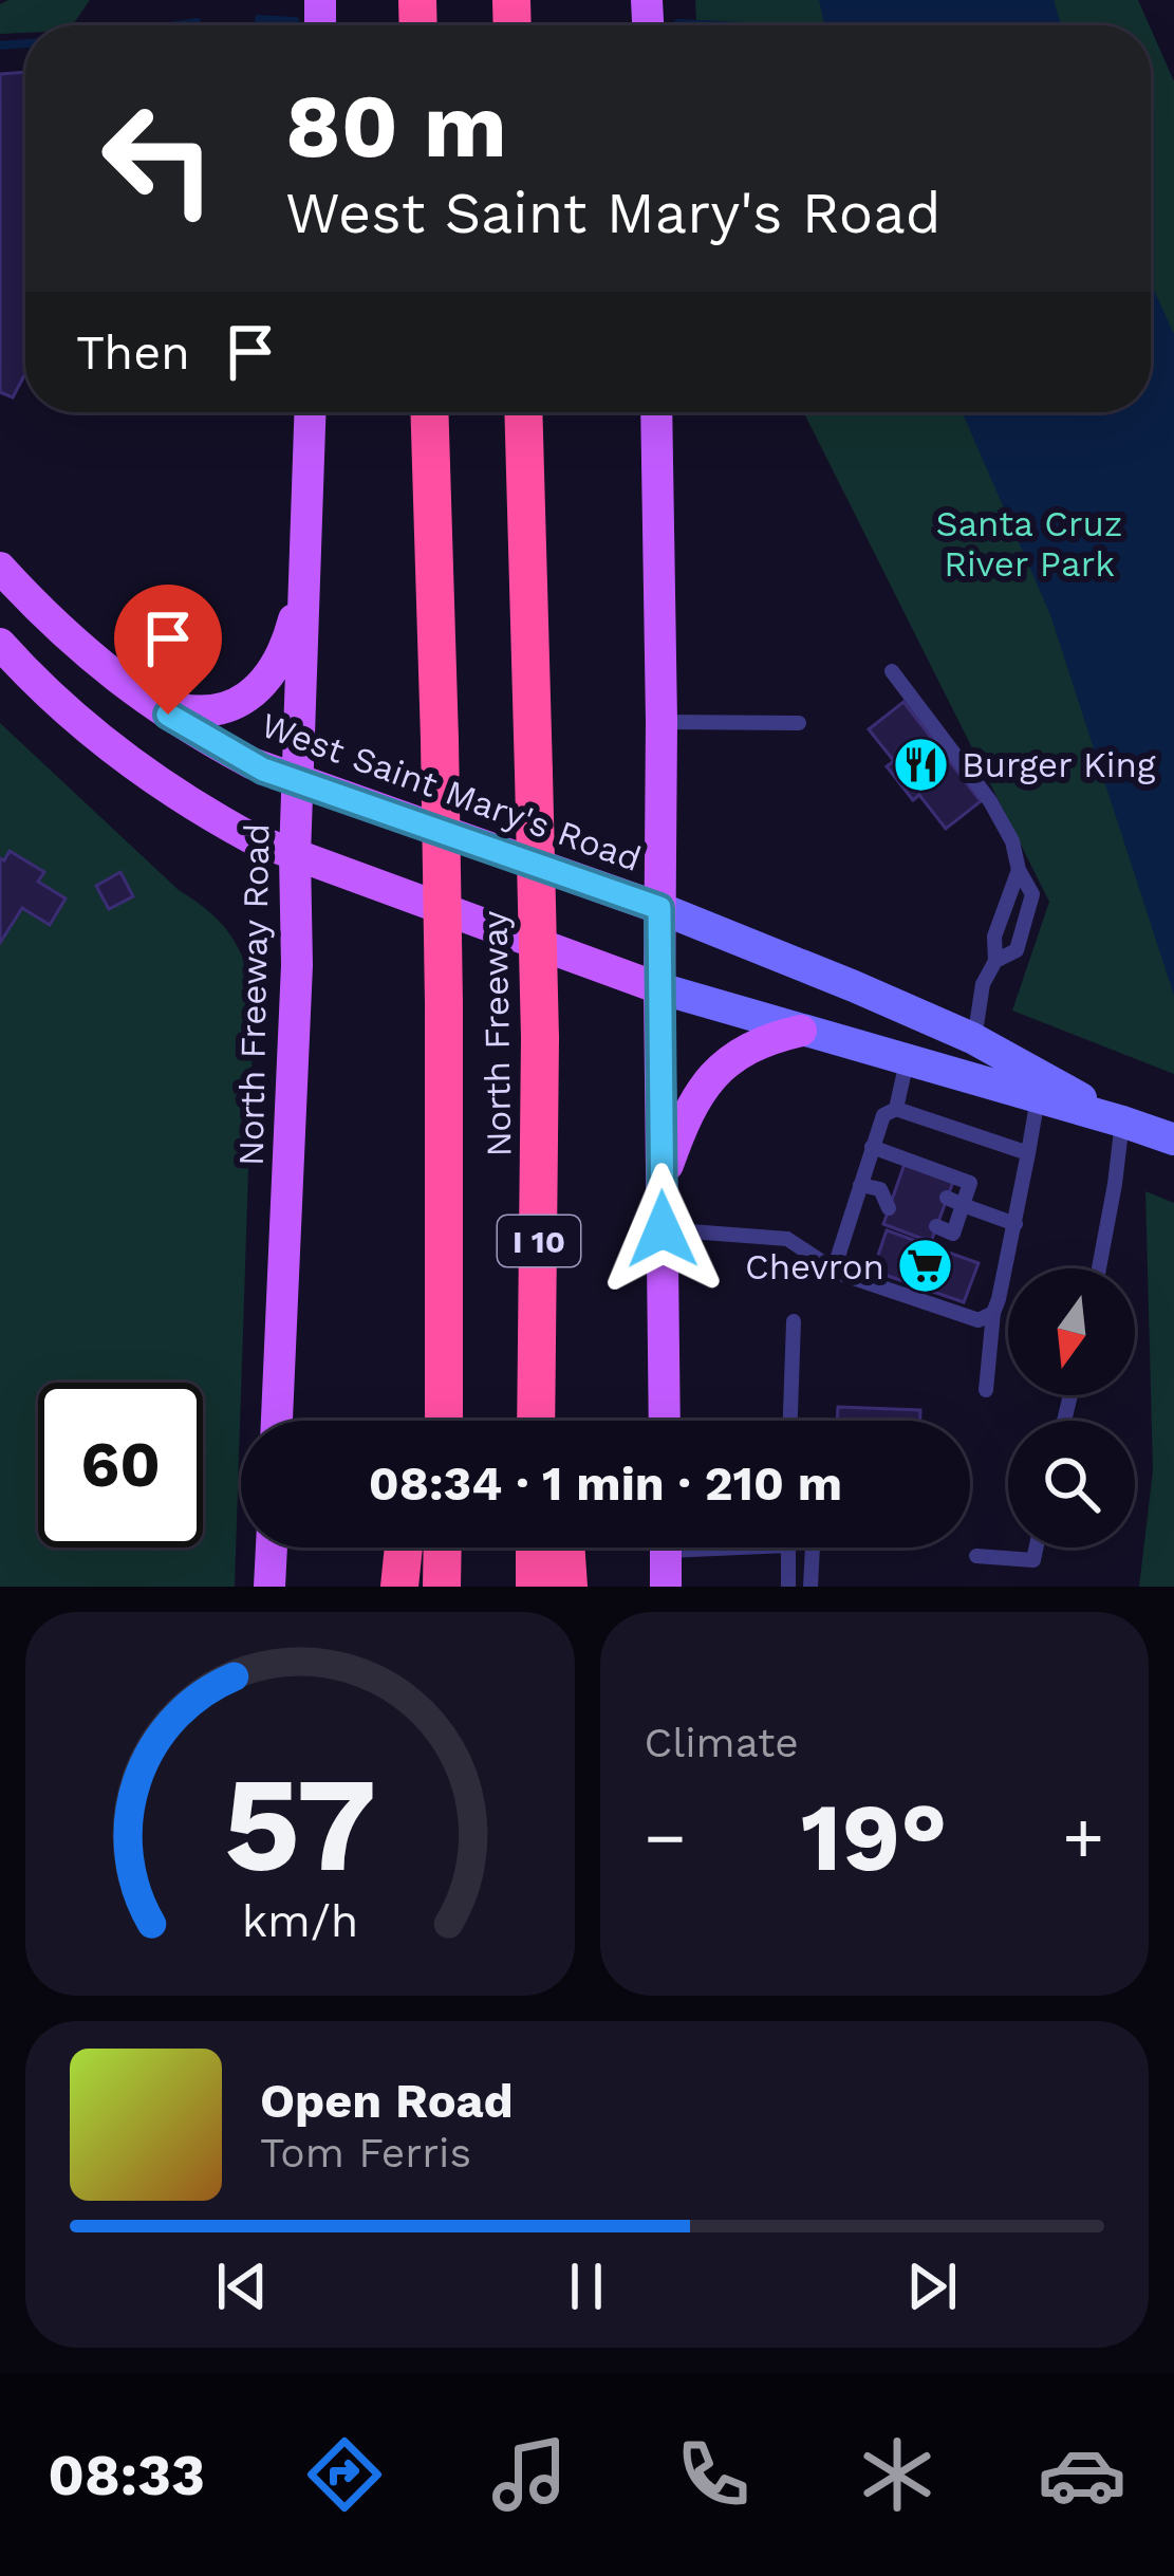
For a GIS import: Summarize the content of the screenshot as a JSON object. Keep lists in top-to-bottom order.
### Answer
{
  "streets": {
    "highway": ["North Freeway", "I 10"],
    "main road": ["West Saint Mary's Road", "North Freeway Road"]
  },
  "crossings": [
    ["West Saint Mary's Road", "North Freeway Road"]
  ],
  "parks": ["Santa Cruz River Park"],
  "places": {
    "restaurant": ["Burger King"],
    "supermarket": ["Chevron"]
  },
  "north": "bottom",
  "page": {
    "turn": ["80 m", "West Saint Mary's Road"],
    "then": "Then",
    "limit": "60",
    "trip": "08:34 · 1 min · 210 m",
    "tile": "Climate",
    "heat": ["−", "19°", "+"],
    "song": ["Open Road", "Tom Ferris"],
    "tabs": "08:33",
    "gauge": ["57", "km/h"]
  }
}
